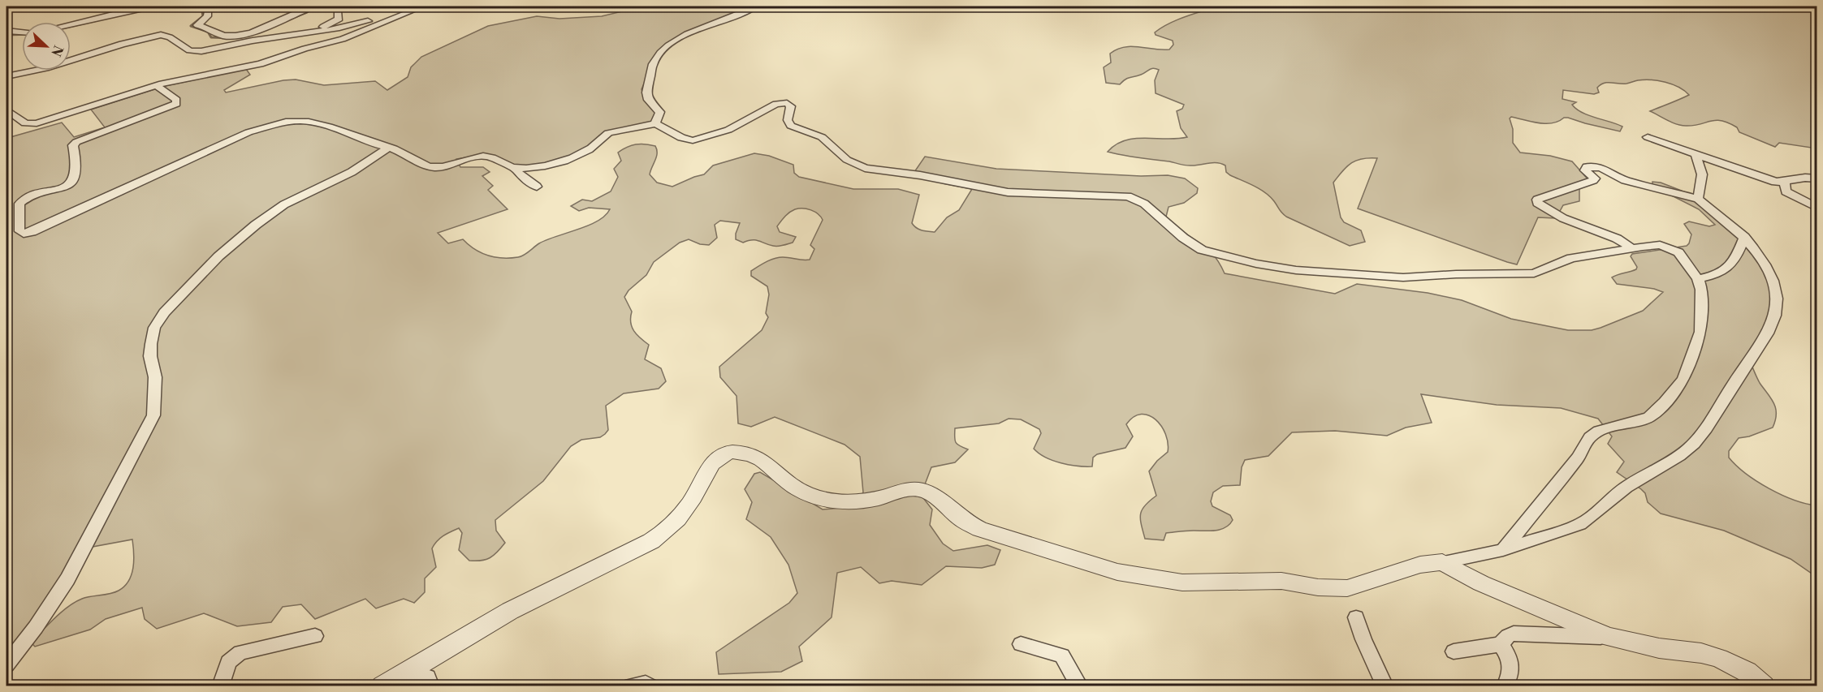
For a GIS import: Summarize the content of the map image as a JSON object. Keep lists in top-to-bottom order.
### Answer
{
  "north": "bottom right"
}
